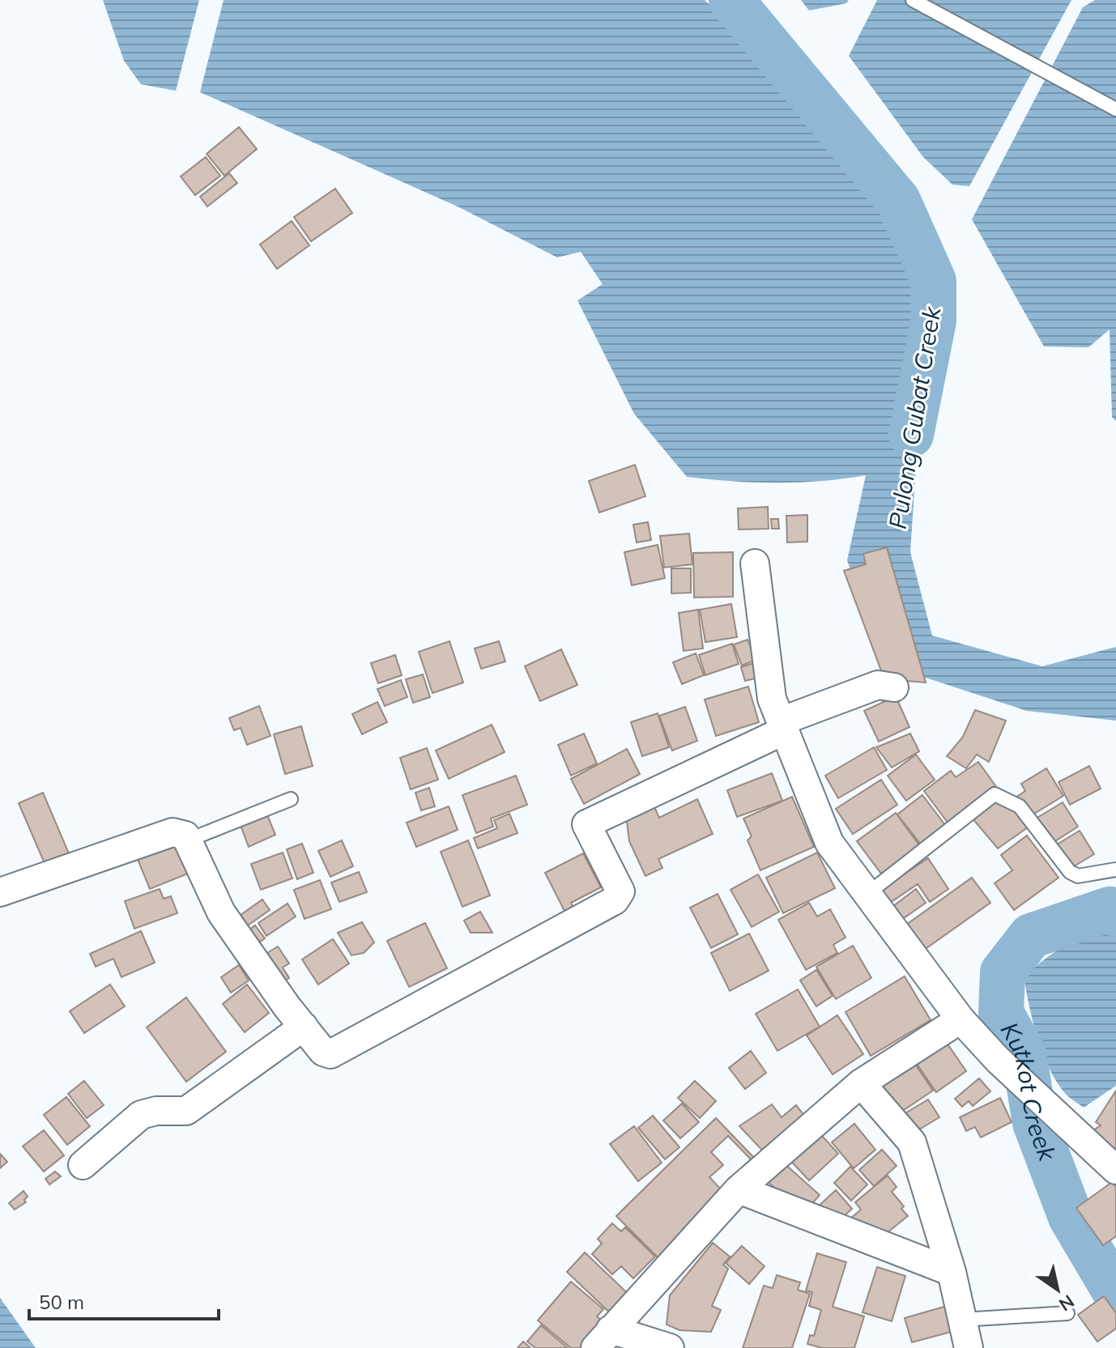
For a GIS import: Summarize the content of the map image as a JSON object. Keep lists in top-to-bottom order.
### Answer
{
  "water": ["Pulong Gubat Creek", "Kutkot Creek"],
  "scale_bar": "50 m",
  "north": "bottom right"
}
